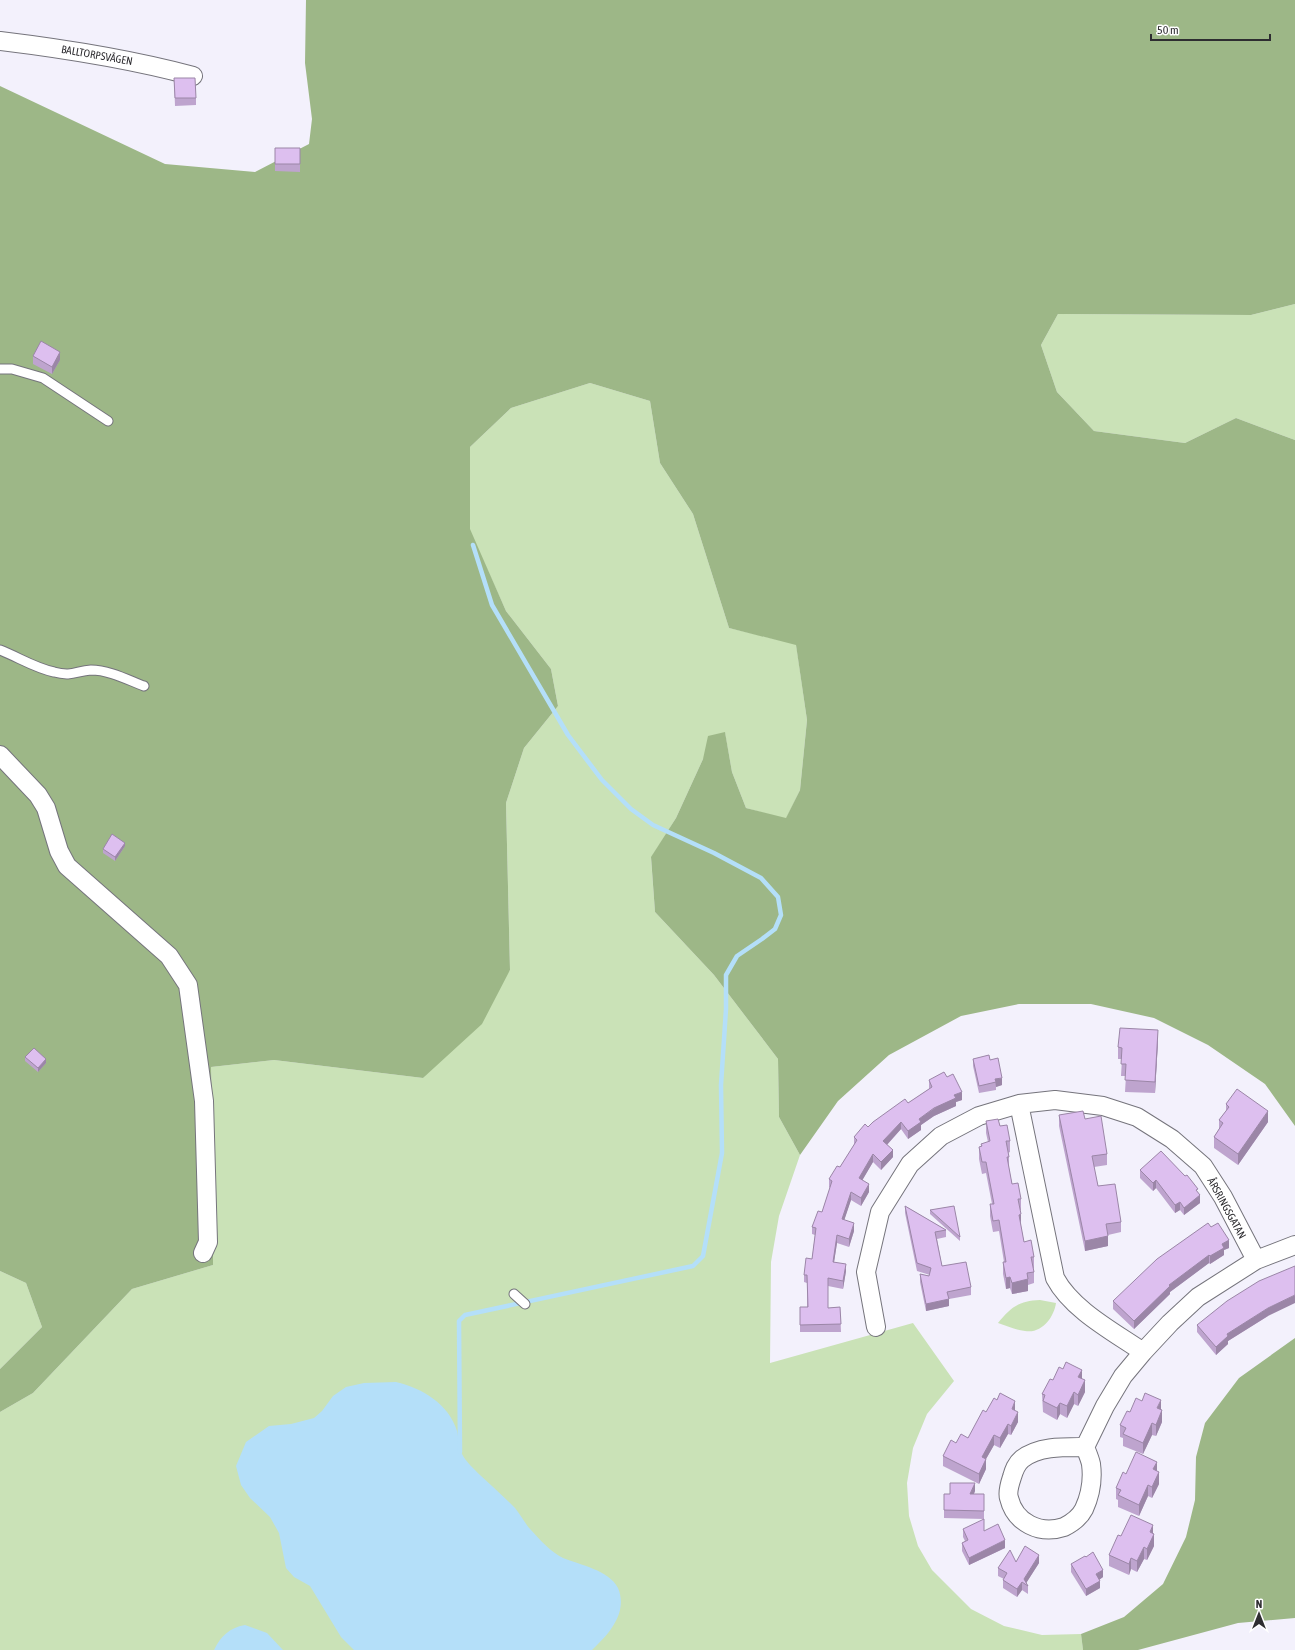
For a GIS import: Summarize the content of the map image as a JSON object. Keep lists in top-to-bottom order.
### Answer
{
  "streets": {
    "street": ["BALLTORPSVÄGEN", "ÅRSRINGSGATAN"]
  },
  "scale_bar": "50 m",
  "north": "top"
}
